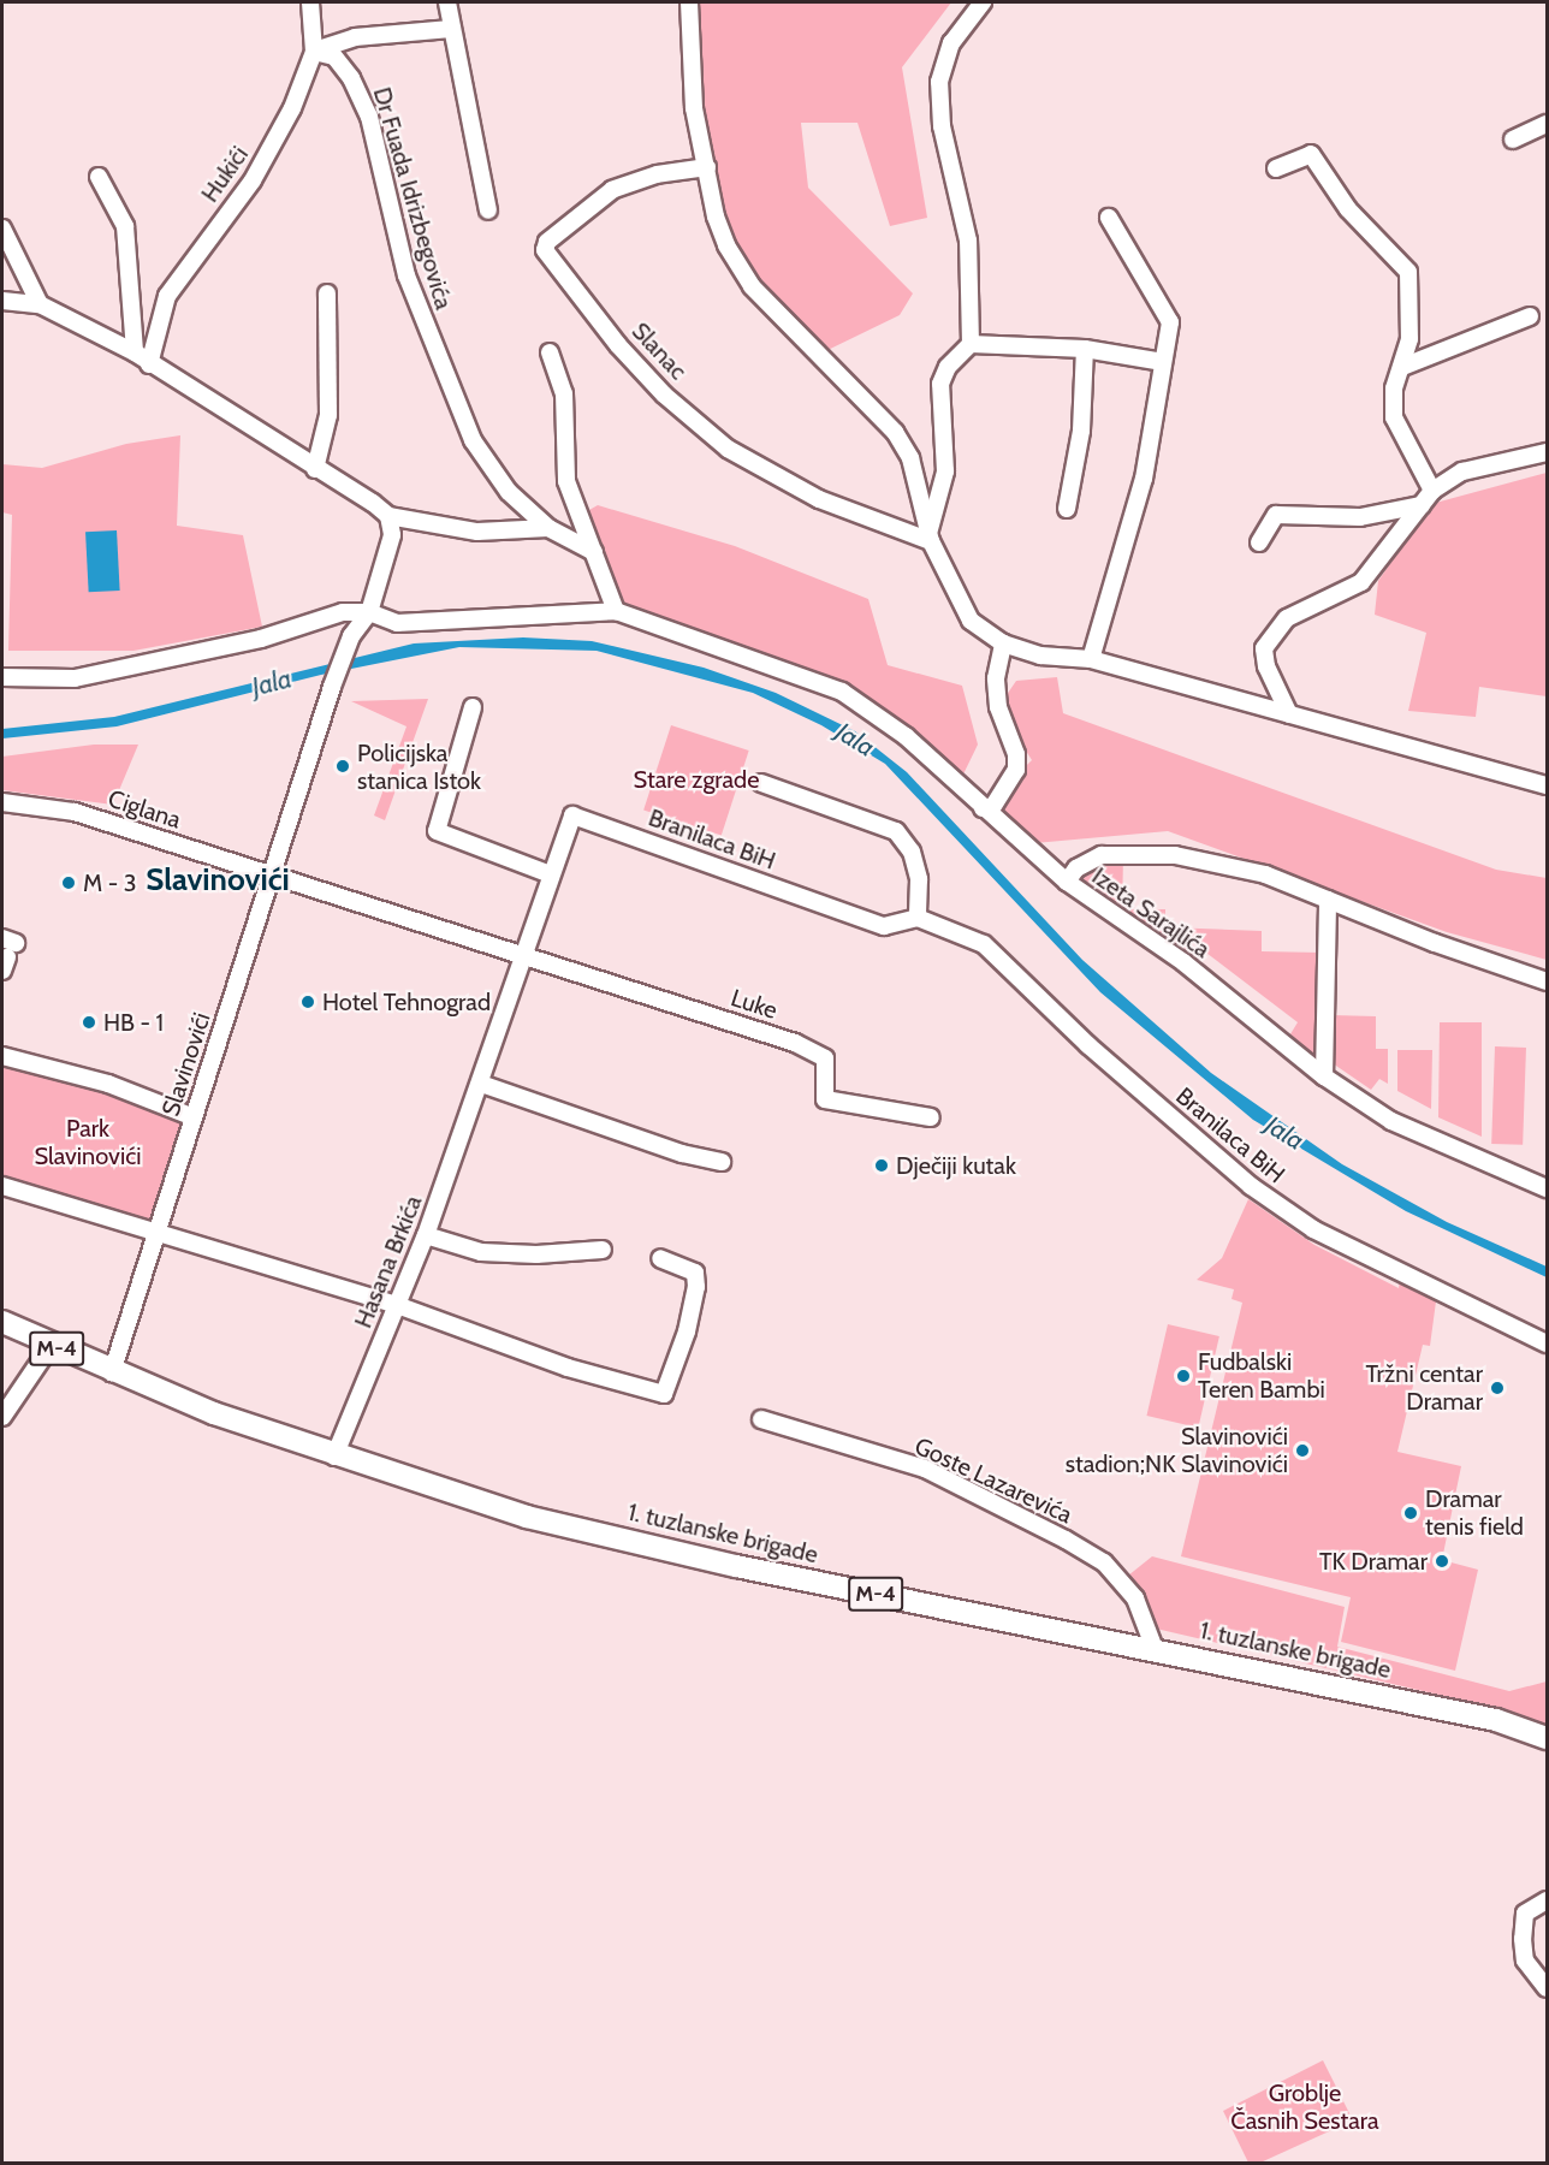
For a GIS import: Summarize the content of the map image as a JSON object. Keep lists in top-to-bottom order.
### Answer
{
  "streets": {
    "main road": ["M-4", "1. tuzlanske brigade"],
    "street": [
      "Hukići",
      "Dr Fuada Idrizbegovića",
      "Slanac",
      "Ciglana",
      "Branilaca BiH",
      "Izeta Sarajlića",
      "Luke",
      "Slavinovići",
      "Hasana Brkića",
      "Goste Lazarevića"
    ]
  },
  "crossings": [
    ["Hukići", "Dr Fuada Idrizbegovića"],
    ["Ciglana", "Slavinovići"],
    ["Branilaca BiH", "Hasana Brkića"],
    ["Luke", "Hasana Brkića"],
    ["Slavinovići", "M-4"],
    ["Slavinovići", "1. tuzlanske brigade"],
    ["Hasana Brkića", "1. tuzlanske brigade"],
    ["M-4", "1. tuzlanske brigade"],
    ["Goste Lazarevića", "1. tuzlanske brigade"]
  ],
  "districts": ["Slavinovići"],
  "water": ["Jala"],
  "parks": ["Stare zgrade", "Park Slavinovići", "Groblje Časnih Sestara"],
  "places": [
    "Policijska stanica Istok",
    "M - 3",
    "Hotel Tehnograd",
    "HB - 1",
    "Dječiji kutak",
    "Fudbalski Teren Bambi",
    "Tržni centar Dramar",
    "Slavinovići stadion;NK Slavinovići",
    "Dramar tenis field",
    "TK Dramar"
  ]
}
